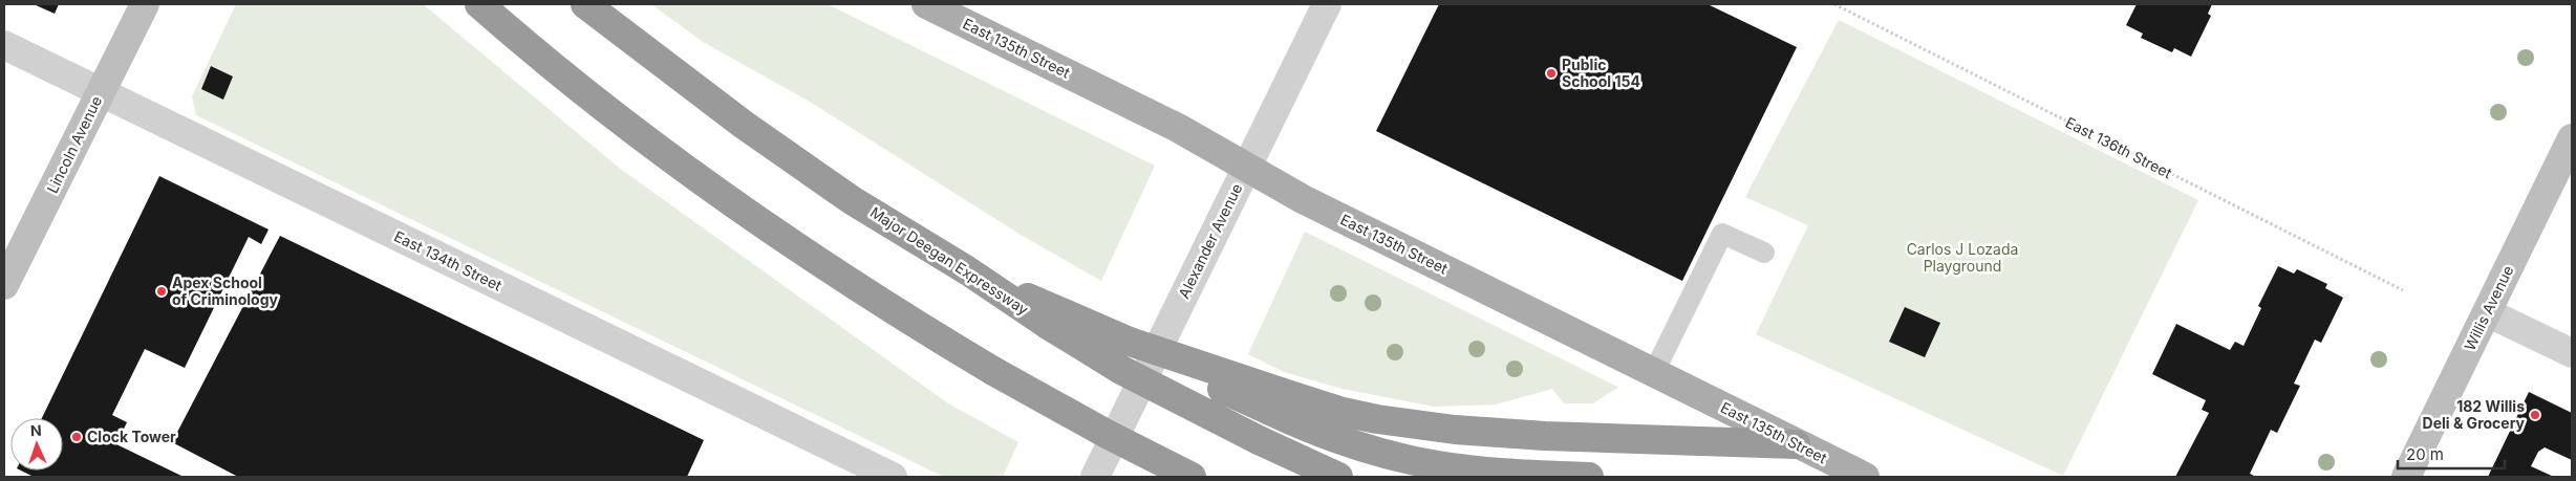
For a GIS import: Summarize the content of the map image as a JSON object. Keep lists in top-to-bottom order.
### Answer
{
  "streets": {
    "highway": ["Major Deegan Expressway"],
    "main road": ["East 135th Street", "Lincoln Avenue", "Willis Avenue"],
    "street": ["Alexander Avenue", "East 134th Street"],
    "path": ["East 136th Street"]
  },
  "crossings": [
    ["East 135th Street", "Alexander Avenue"],
    ["Lincoln Avenue", "East 134th Street"]
  ],
  "parks": ["Carlos J Lozada Playground"],
  "places": [
    "Public School 154",
    "Apex School of Criminology",
    "182 Willis Deli & Grocery",
    "Clock Tower"
  ],
  "scale_bar": "20 m",
  "north": "top"
}
